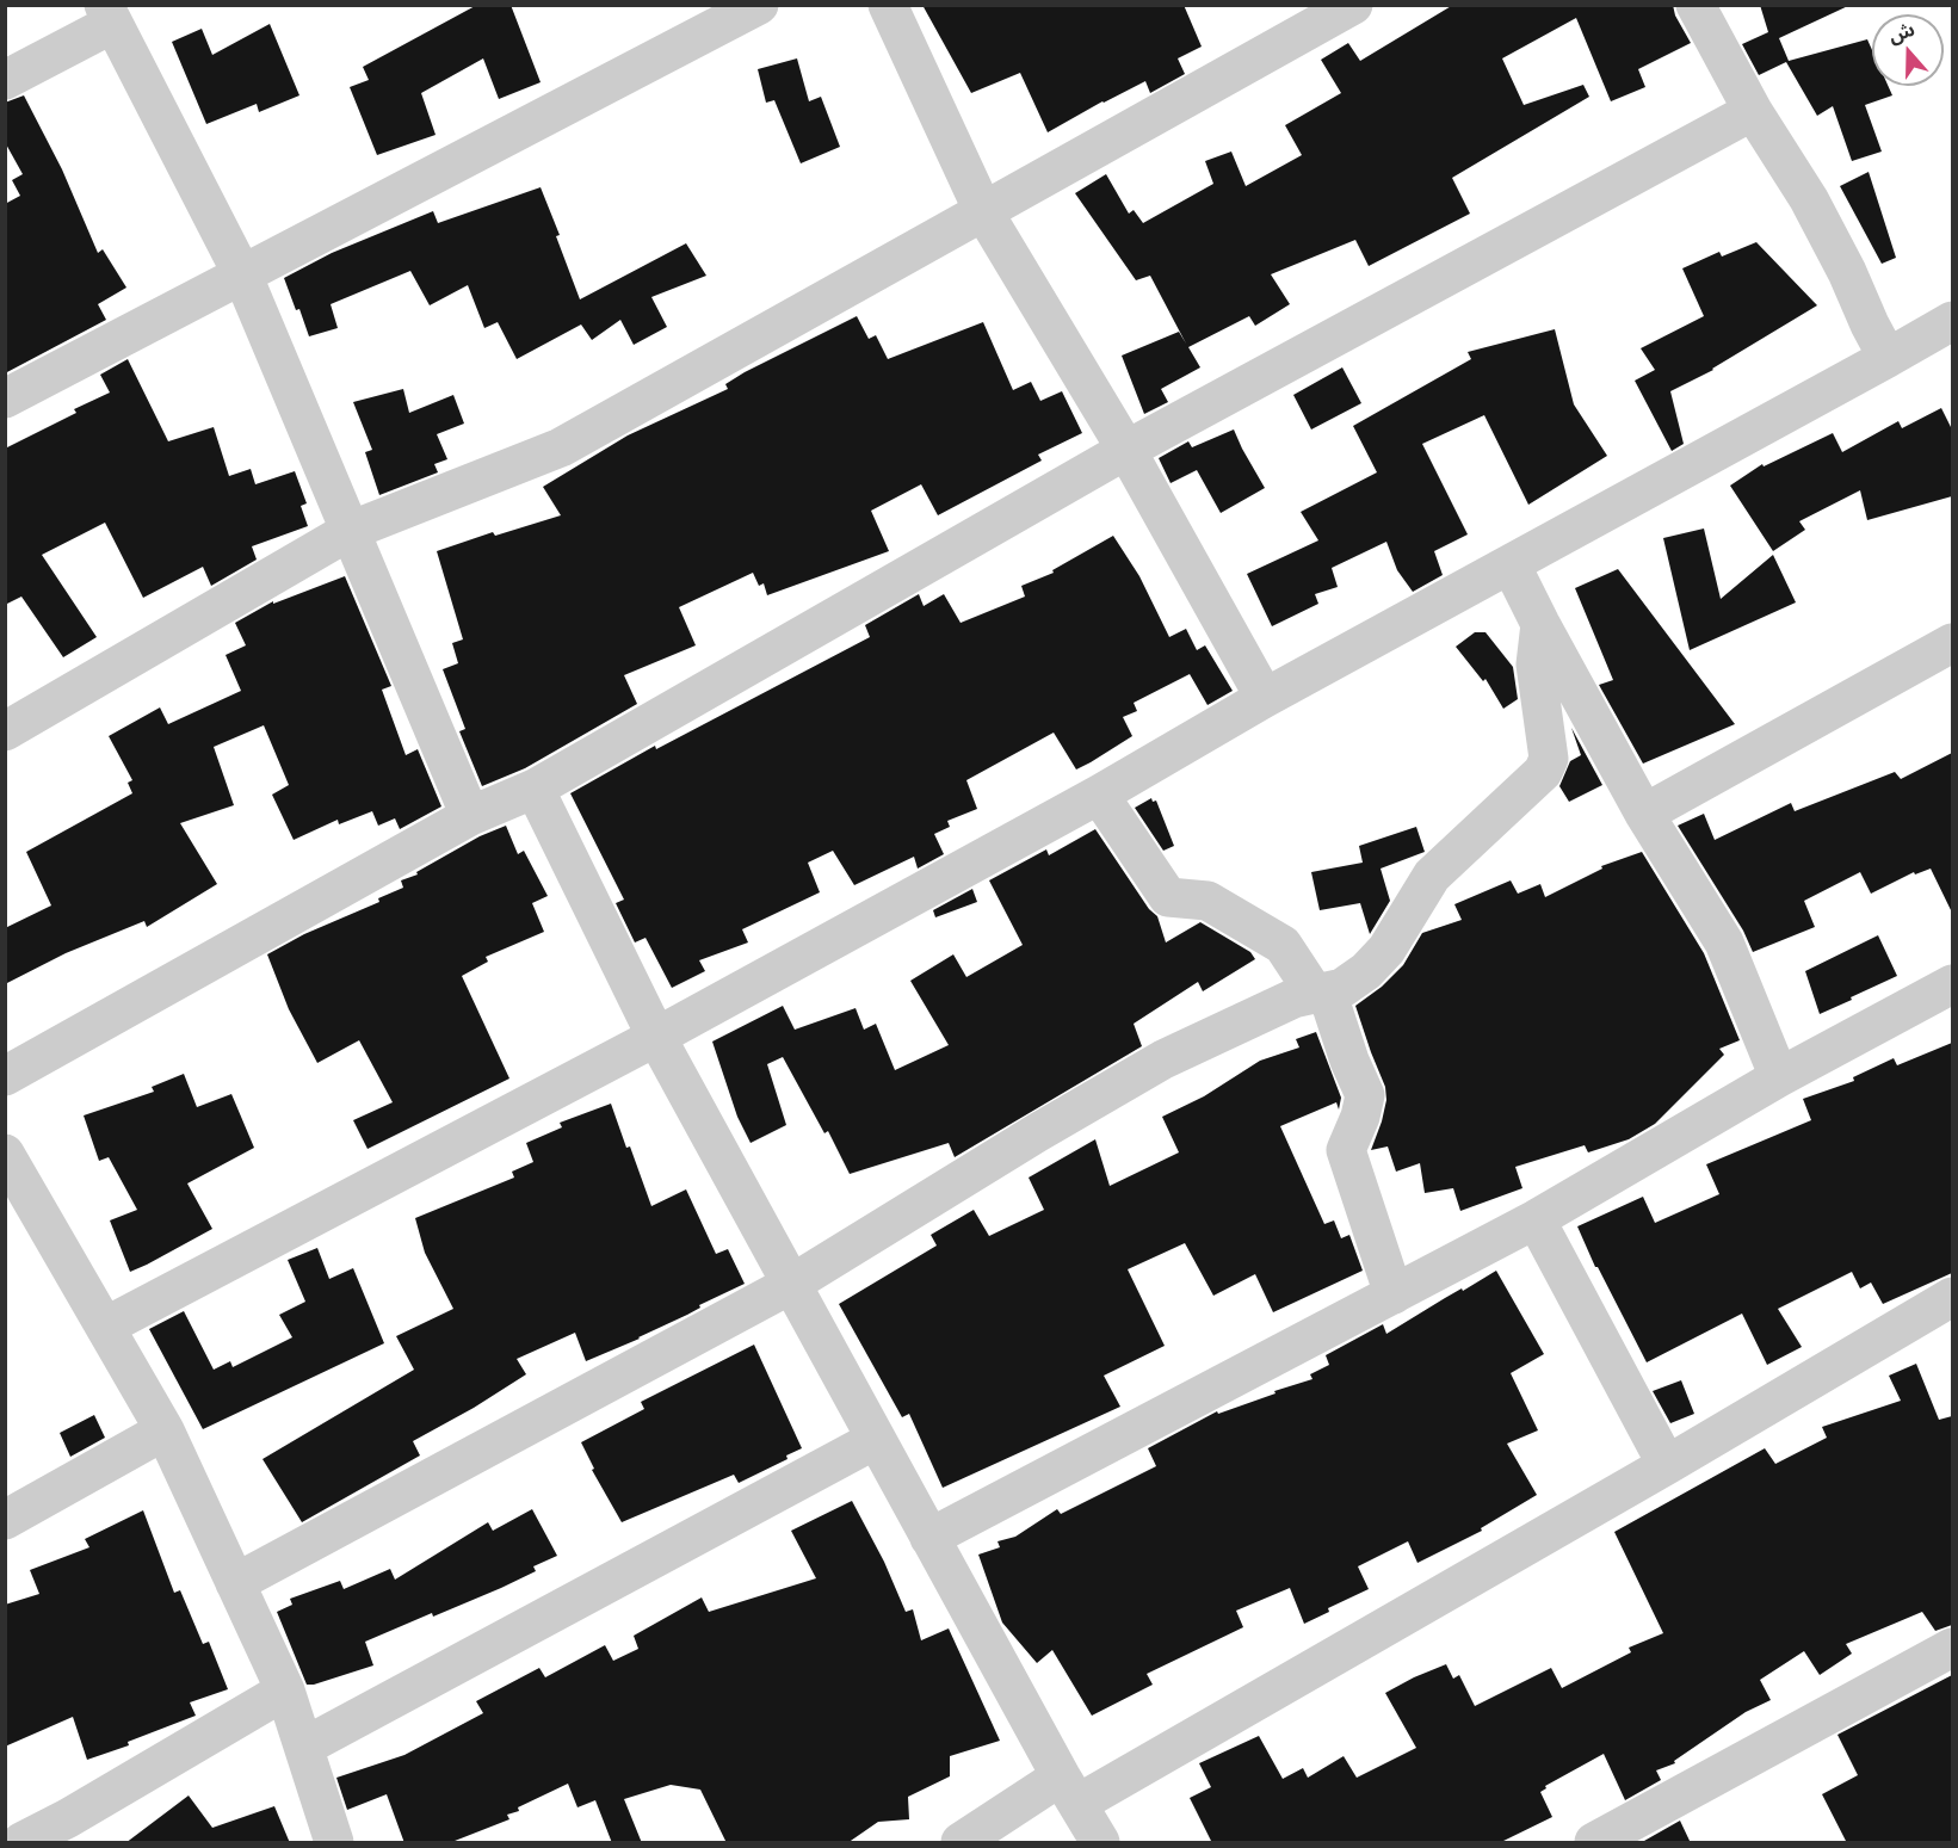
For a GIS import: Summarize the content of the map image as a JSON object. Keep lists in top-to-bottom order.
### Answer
{
  "north": "top"
}
